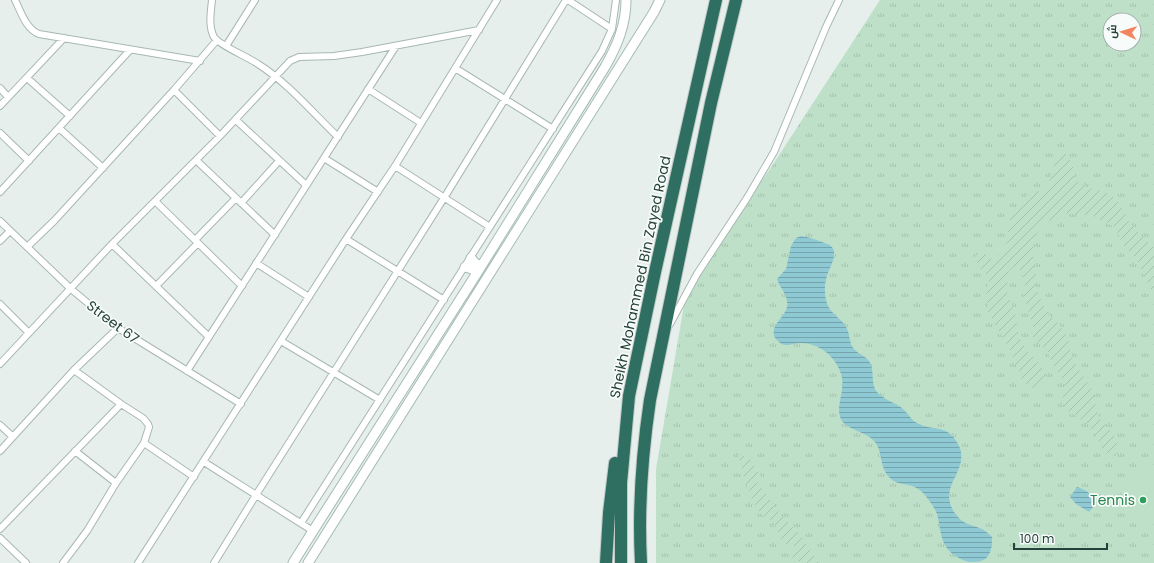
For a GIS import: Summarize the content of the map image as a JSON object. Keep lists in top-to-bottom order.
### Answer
{
  "streets": {
    "highway": ["Sheikh Mohammed Bin Zayed Road"],
    "street": ["Street 67"]
  },
  "places": ["Tennis"],
  "scale_bar": "100 m",
  "north": "left"
}
